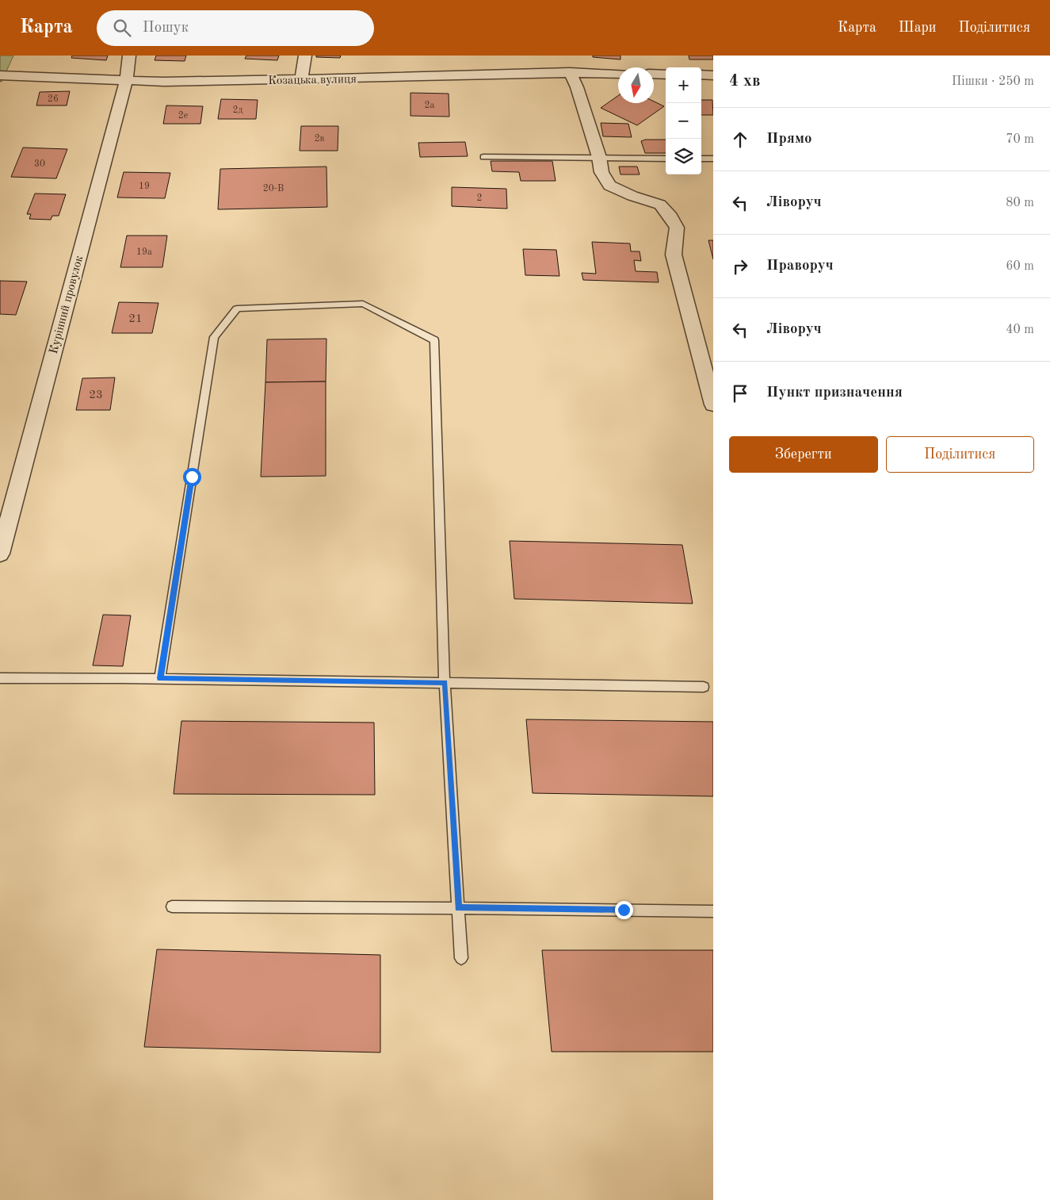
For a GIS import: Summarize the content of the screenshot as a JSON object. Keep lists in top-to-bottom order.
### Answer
{
  "streets": {
    "street": ["Козацька вулиця", "Курінний провулок"]
  },
  "crossings": [
    ["Козацька вулиця", "Курінний провулок"]
  ],
  "house_numbers": [
    "26",
    "2а",
    "2д",
    "2е",
    "2в",
    "30",
    "19",
    "20-В",
    "2",
    "19а",
    "21",
    "23"
  ],
  "north": "bottom",
  "page": {
    "header": "Карта",
    "search": "Пошук",
    "nav": ["Карта", "Шари", "Поділитися"],
    "heading": ["4 хв", "Пішки · 250 m"],
    "map_buttons": ["+", "−"],
    "list": [
      ["Прямо", "70 m"],
      ["Ліворуч", "80 m"],
      ["Праворуч", "60 m"],
      ["Ліворуч", "40 m"],
      "Пункт призначення"
    ],
    "buttons": ["Зберегти", "Поділитися"]
  }
}
